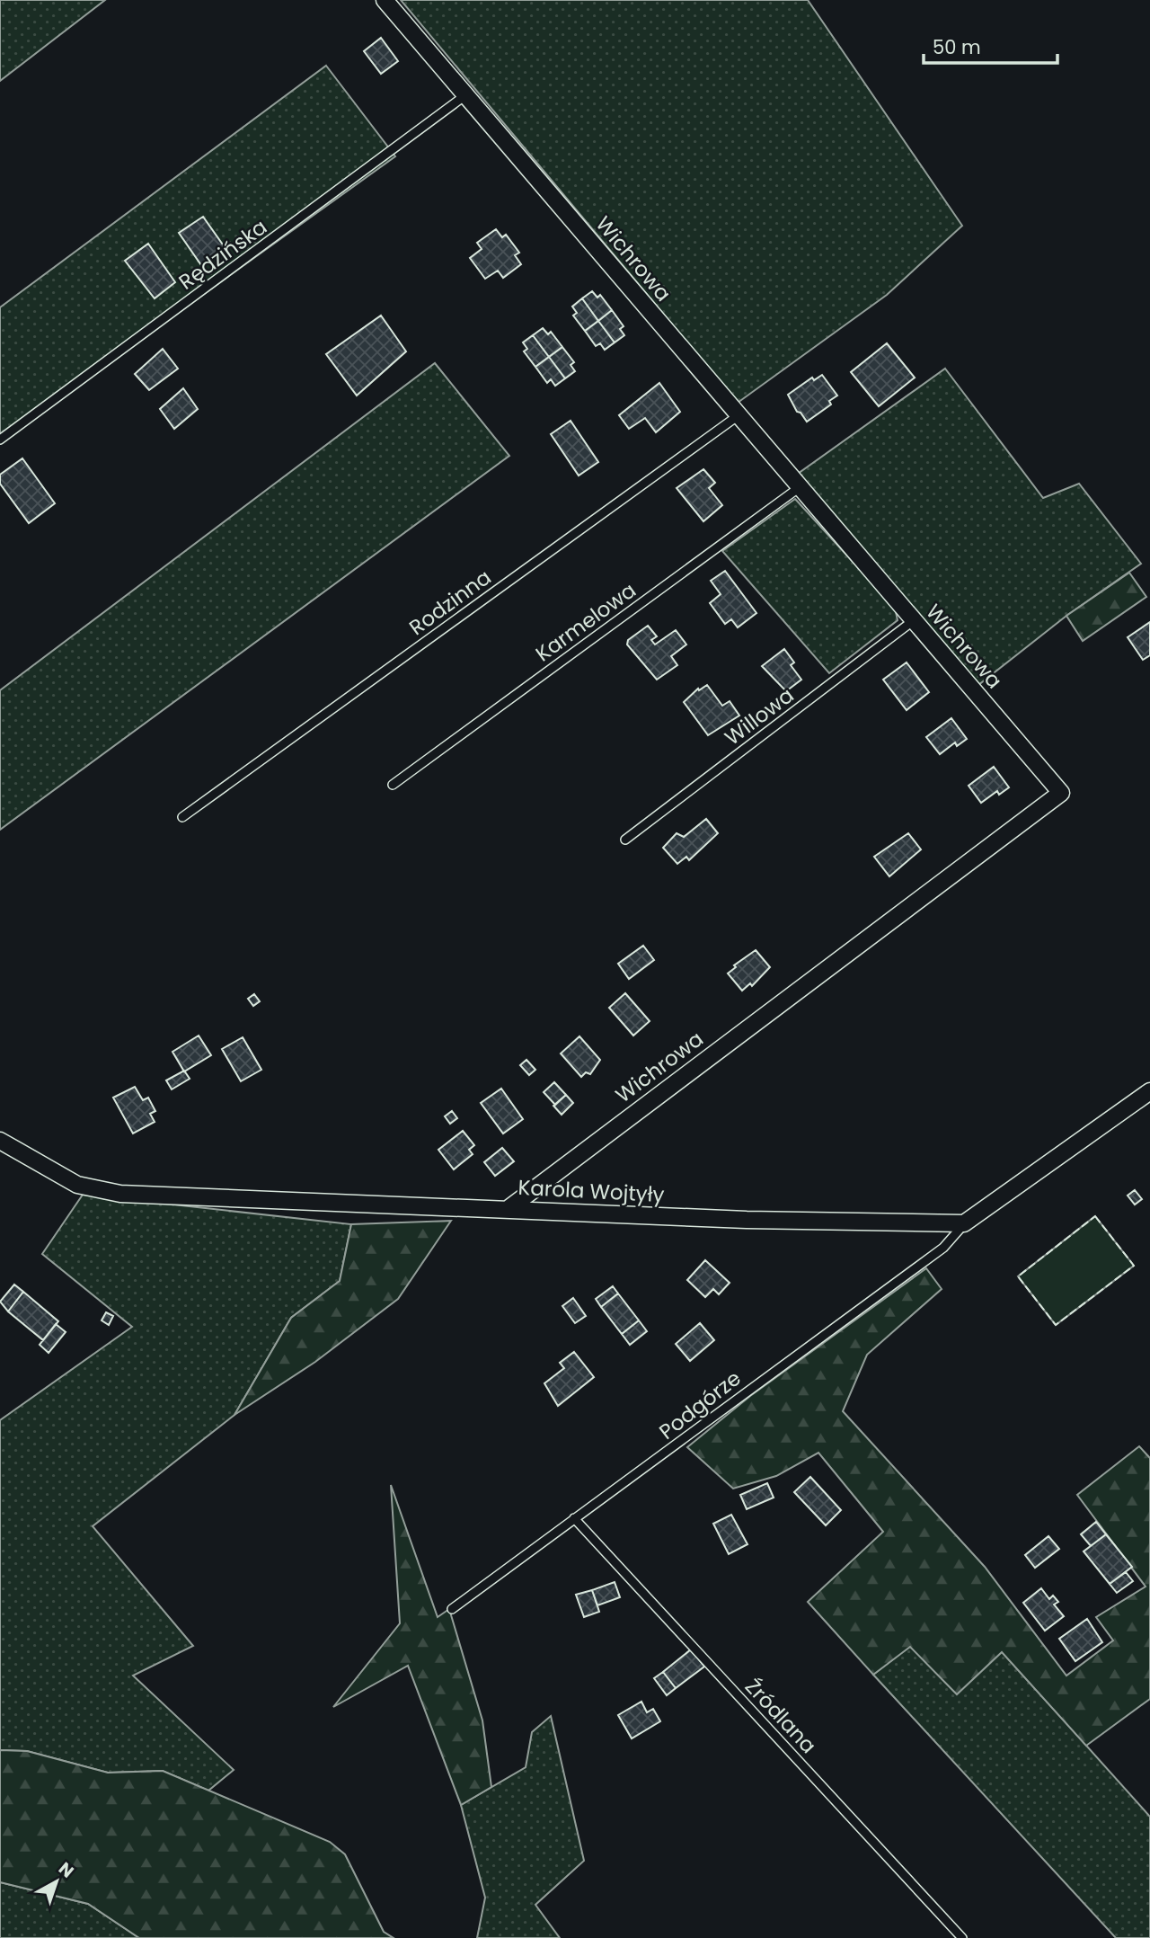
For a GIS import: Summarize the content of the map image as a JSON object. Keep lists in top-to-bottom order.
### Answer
{
  "streets": {
    "street": ["Wichrowa", "Karola Wojtyły"],
    "lane": [
      "Rędzińska",
      "Rodzinna",
      "Karmelowa",
      "Willowa",
      "Podgórze",
      "Źródlana"
    ]
  },
  "crossings": [
    ["Rędzińska", "Wichrowa"],
    ["Wichrowa", "Rodzinna"],
    ["Wichrowa", "Karmelowa"],
    ["Wichrowa", "Willowa"],
    ["Wichrowa", "Karola Wojtyły"],
    ["Karola Wojtyły", "Podgórze"],
    ["Podgórze", "Źródlana"]
  ],
  "scale_bar": "50 m",
  "north": "top right"
}
